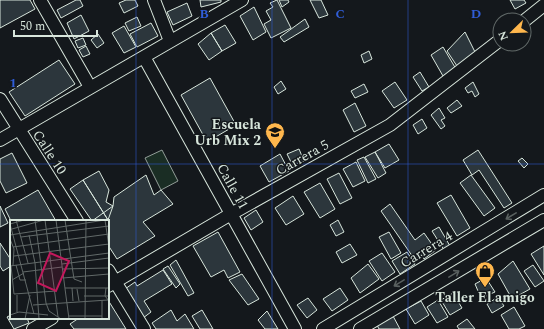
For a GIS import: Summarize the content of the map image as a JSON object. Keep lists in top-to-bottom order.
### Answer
{
  "streets": {
    "street": [
      "Calle 10",
      "Carrera 5",
      "Calle 11",
      "Carrera 4"
    ]
  },
  "crossings": [
    ["Carrera 5", "Calle 11"]
  ],
  "places": {
    "school or university": ["Escuela Urb Mix 2"],
    "shop": ["Taller El amigo"]
  },
  "scale_bar": "50 m",
  "north": "bottom left",
  "grid": {
    "columns": ["B", "C", "D"],
    "rows": ["1"]
  }
}
